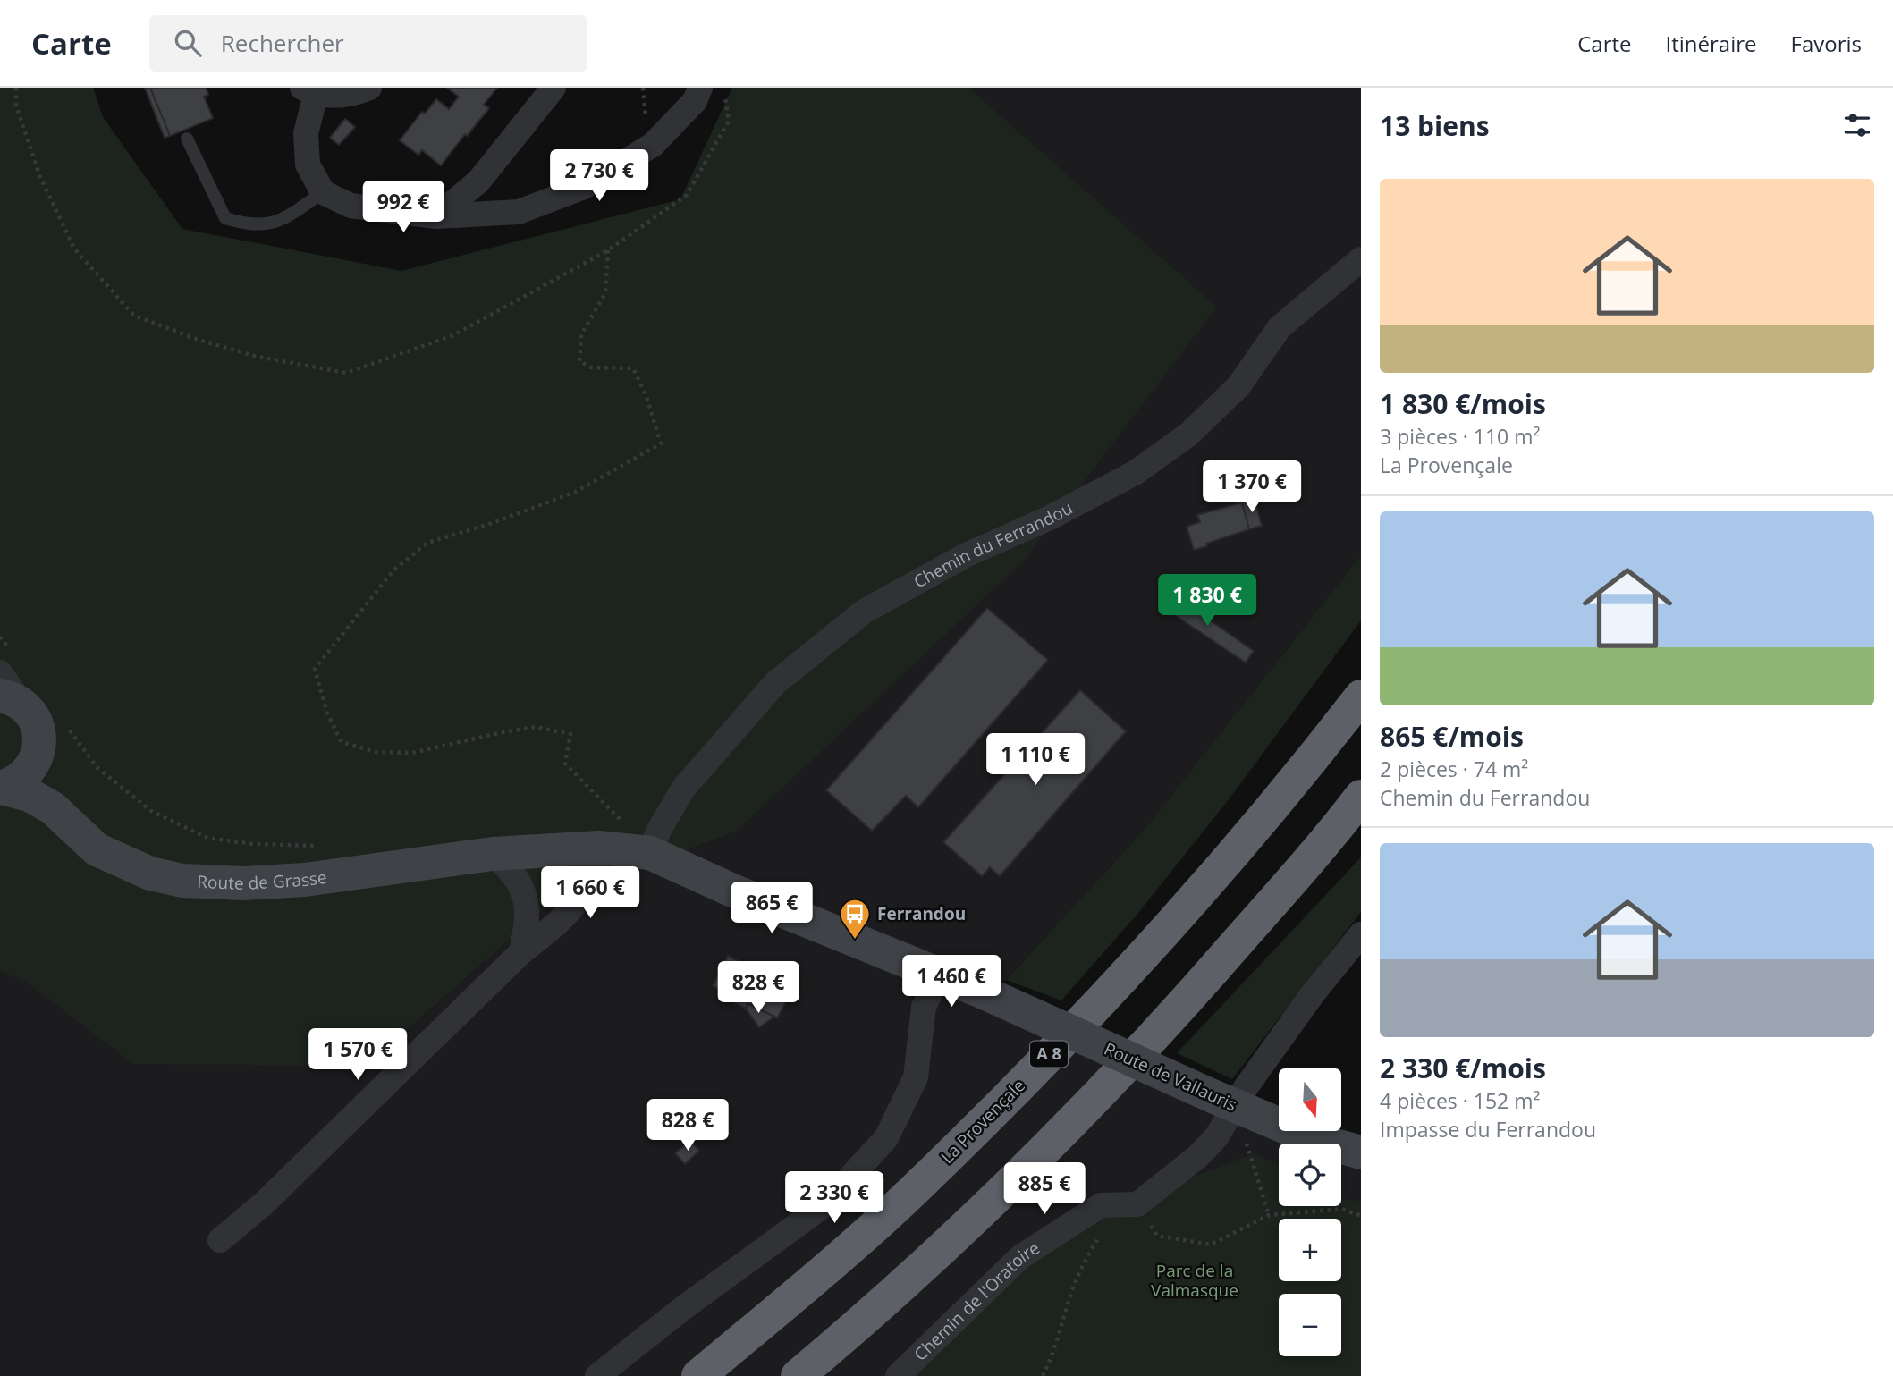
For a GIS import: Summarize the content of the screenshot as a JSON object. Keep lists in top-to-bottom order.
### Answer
{
  "streets": {
    "highway": ["A 8", "La Provençale"],
    "main road": ["Route de Grasse", "Route de Vallauris"],
    "street": ["Chemin du Ferrandou", "Chemin de l'Oratoire"]
  },
  "crossings": [
    ["Chemin du Ferrandou", "Route de Grasse"],
    ["Chemin du Ferrandou", "Route de Vallauris"],
    ["Route de Grasse", "Route de Vallauris"]
  ],
  "parks": ["Parc de la Valmasque"],
  "places": {
    "bus stop": ["Ferrandou"]
  },
  "north": "bottom",
  "page": {
    "header": "Carte",
    "search": "Rechercher",
    "nav": ["Carte", "Itinéraire", "Favoris"],
    "heading": "13 biens",
    "price": [
      "2 730 €",
      "992 €",
      "1 370 €",
      "1 830 €",
      "1 110 €",
      "1 660 €",
      "865 €",
      "1 460 €",
      "828 €",
      "1 570 €",
      "828 €",
      "885 €",
      "2 330 €"
    ],
    "list": [
      {
        "name": "1 830 €/mois",
        "note": "3 pièces · 110 m² · La Provençale"
      },
      {
        "name": "865 €/mois",
        "note": "2 pièces · 74 m² · Chemin du Ferrandou"
      },
      {
        "name": "2 330 €/mois",
        "note": "4 pièces · 152 m² · Impasse du Ferrandou"
      }
    ],
    "map_buttons": ["+", "−"]
  }
}
